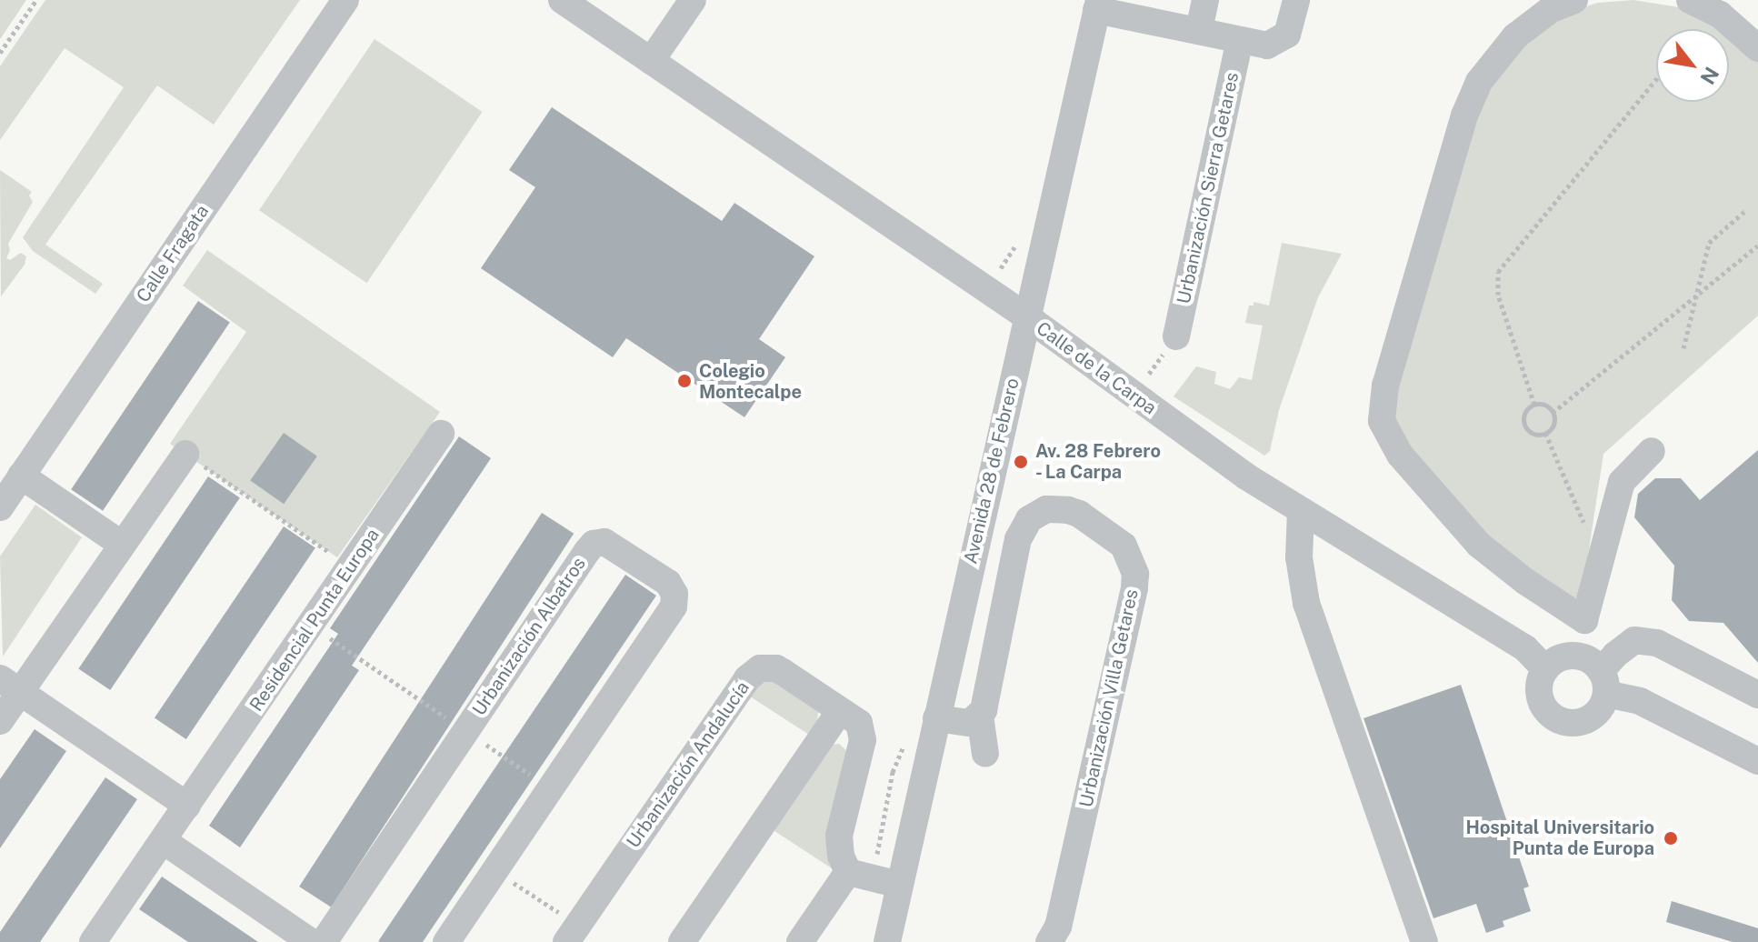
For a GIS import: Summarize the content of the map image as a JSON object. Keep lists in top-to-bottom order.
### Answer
{
  "streets": {
    "street": [
      "Urbanización Sierra Getares",
      "Calle Fragata",
      "Calle de la Carpa",
      "Avenida 28 de Febrero",
      "Residencial Punta Europa",
      "Urbanización Albatros",
      "Urbanización Villa Getares",
      "Urbanización Andalucía"
    ]
  },
  "crossings": [
    ["Calle de la Carpa", "Avenida 28 de Febrero"]
  ],
  "places": ["Colegio Montecalpe", "Av. 28 Febrero - La Carpa", "Hospital Universitario Punta de Europa"],
  "north": "bottom right"
}
